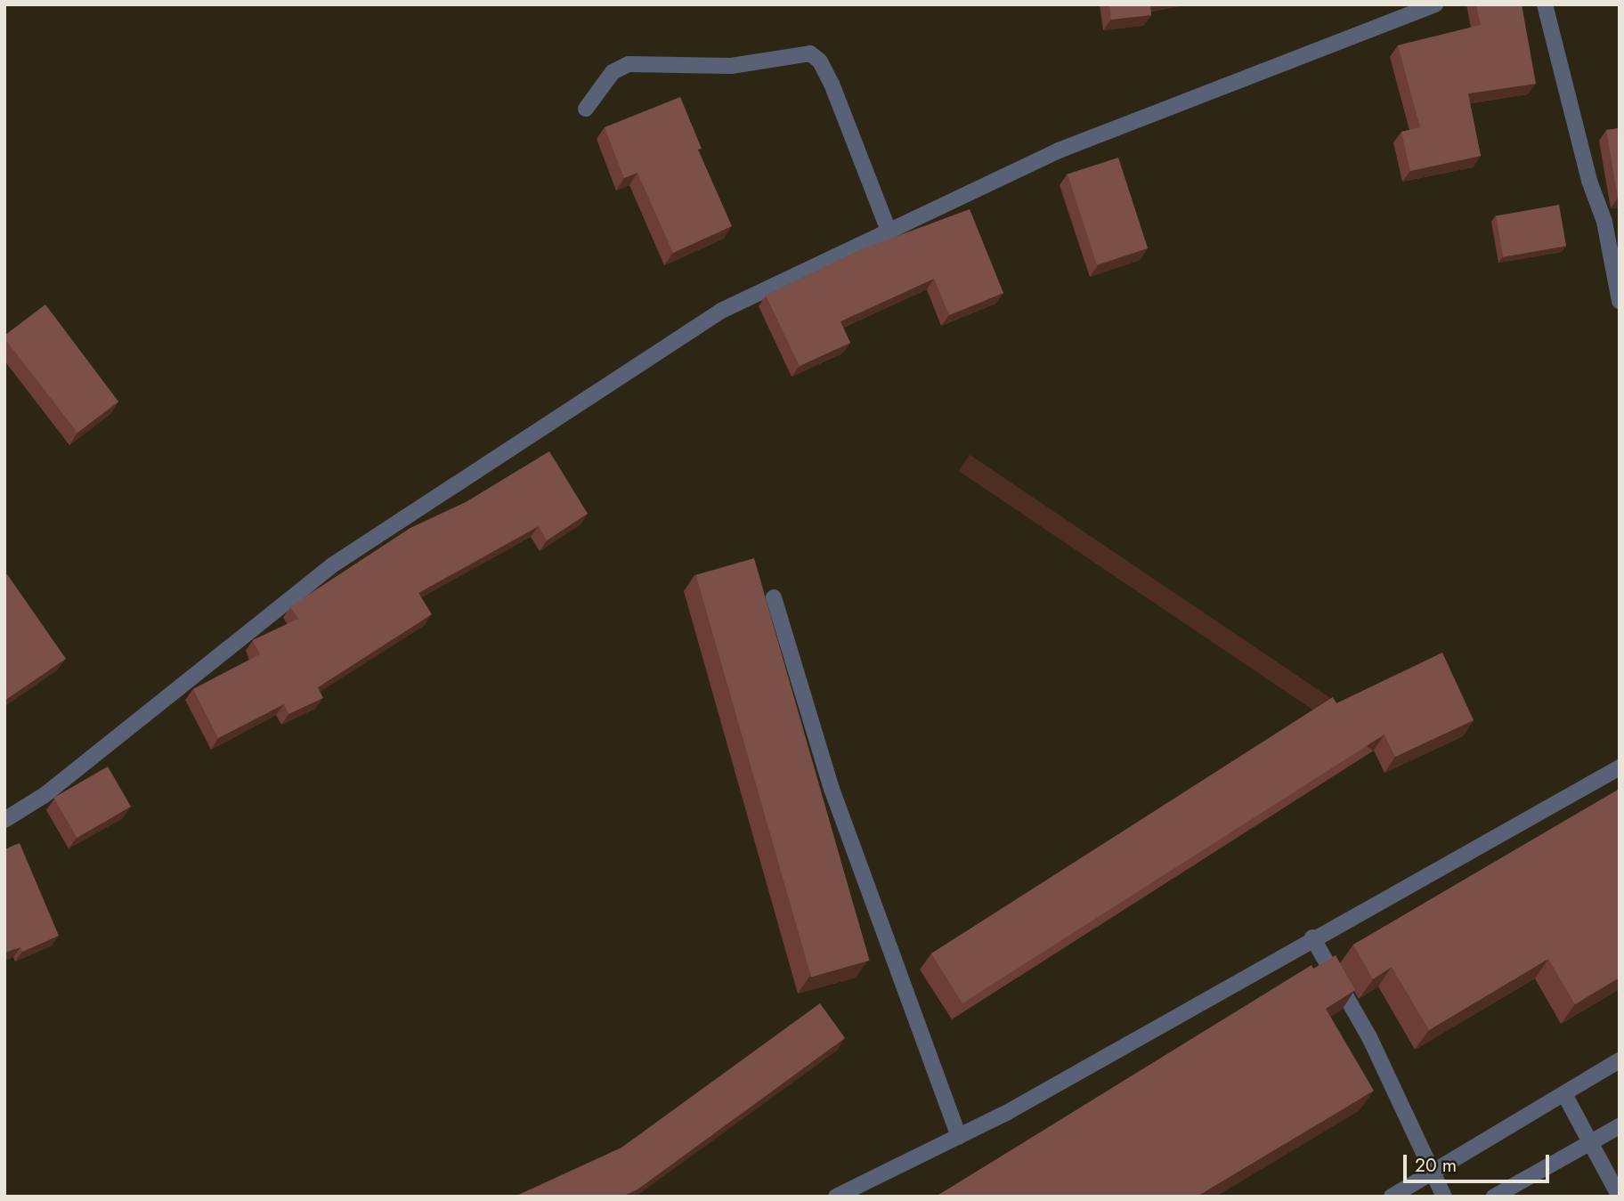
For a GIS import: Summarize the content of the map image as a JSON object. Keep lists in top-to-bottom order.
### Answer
{
  "scale_bar": "20 m"
}
